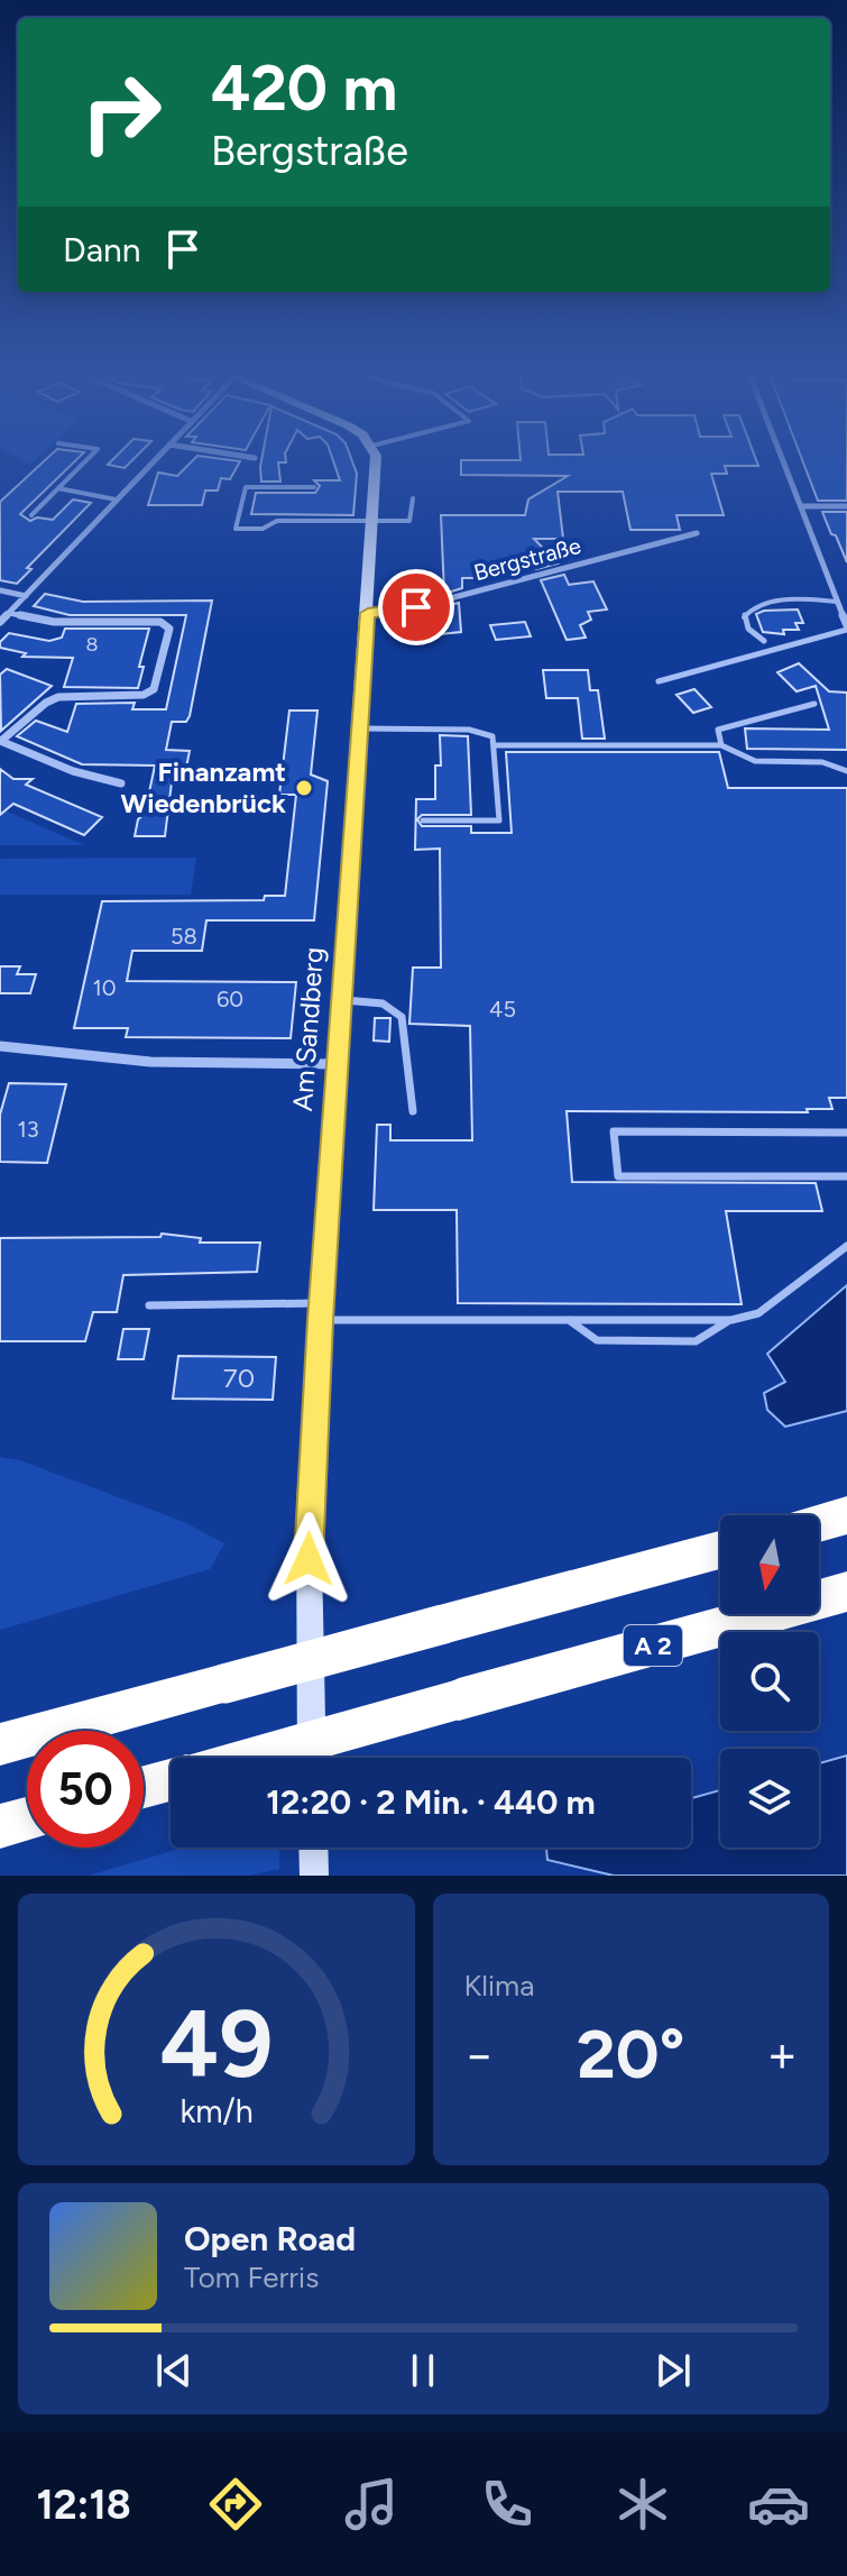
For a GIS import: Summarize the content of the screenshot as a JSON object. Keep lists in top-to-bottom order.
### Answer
{
  "streets": {
    "highway": ["A 2"],
    "main road": ["Am Sandberg"],
    "street": ["Bergstraße"]
  },
  "crossings": [
    ["Bergstraße", "Am Sandberg"]
  ],
  "places": ["Finanzamt Wiedenbrück"],
  "house_numbers": [
    "8",
    "58",
    "10",
    "60",
    "45",
    "13",
    "70"
  ],
  "north": "bottom",
  "page": {
    "turn": ["420 m", "Bergstraße"],
    "then": "Dann",
    "limit": "50",
    "trip": "12:20 · 2 Min. · 440 m",
    "tile": "Klima",
    "heat": ["−", "20°", "+"],
    "song": ["Open Road", "Tom Ferris"],
    "tabs": "12:18",
    "gauge": ["49", "km/h"]
  }
}
